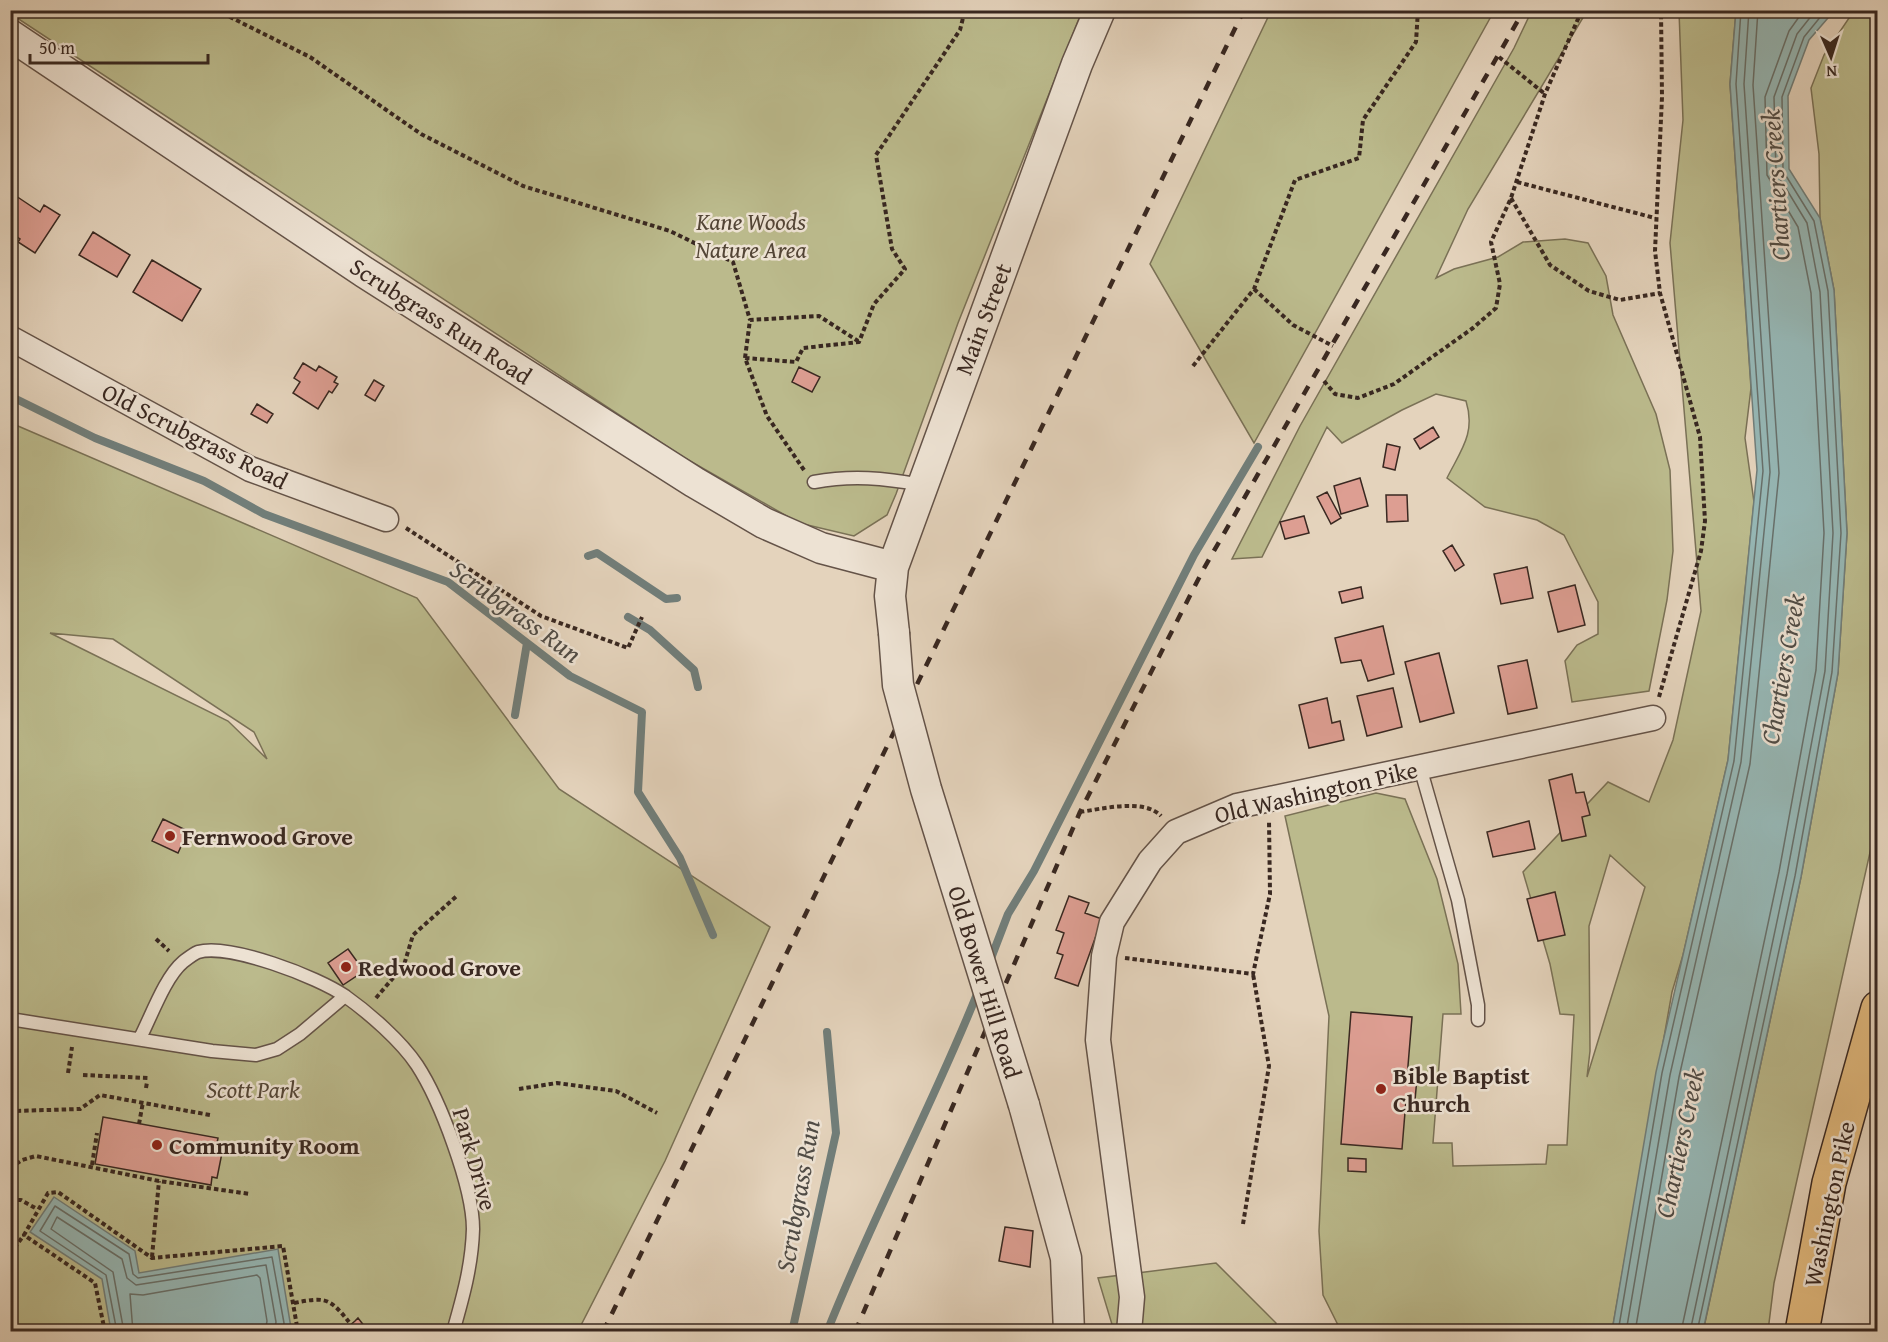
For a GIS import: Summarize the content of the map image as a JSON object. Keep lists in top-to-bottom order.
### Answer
{
  "streets": {
    "main road": ["Washington Pike"],
    "street": [
      "Main Street",
      "Scrubgrass Run Road",
      "Old Scrubgrass Road",
      "Old Washington Pike",
      "Old Bower Hill Road"
    ],
    "lane": ["Park Drive"]
  },
  "crossings": [
    ["Main Street", "Scrubgrass Run Road"],
    ["Main Street", "Old Bower Hill Road"]
  ],
  "water": ["Chartiers Creek", "Scrubgrass Run"],
  "parks": ["Kane Woods Nature Area", "Scott Park"],
  "places": [
    "Fernwood Grove",
    "Redwood Grove",
    "Bible Baptist Church",
    "Community Room"
  ],
  "scale_bar": "50 m",
  "north": "bottom"
}
